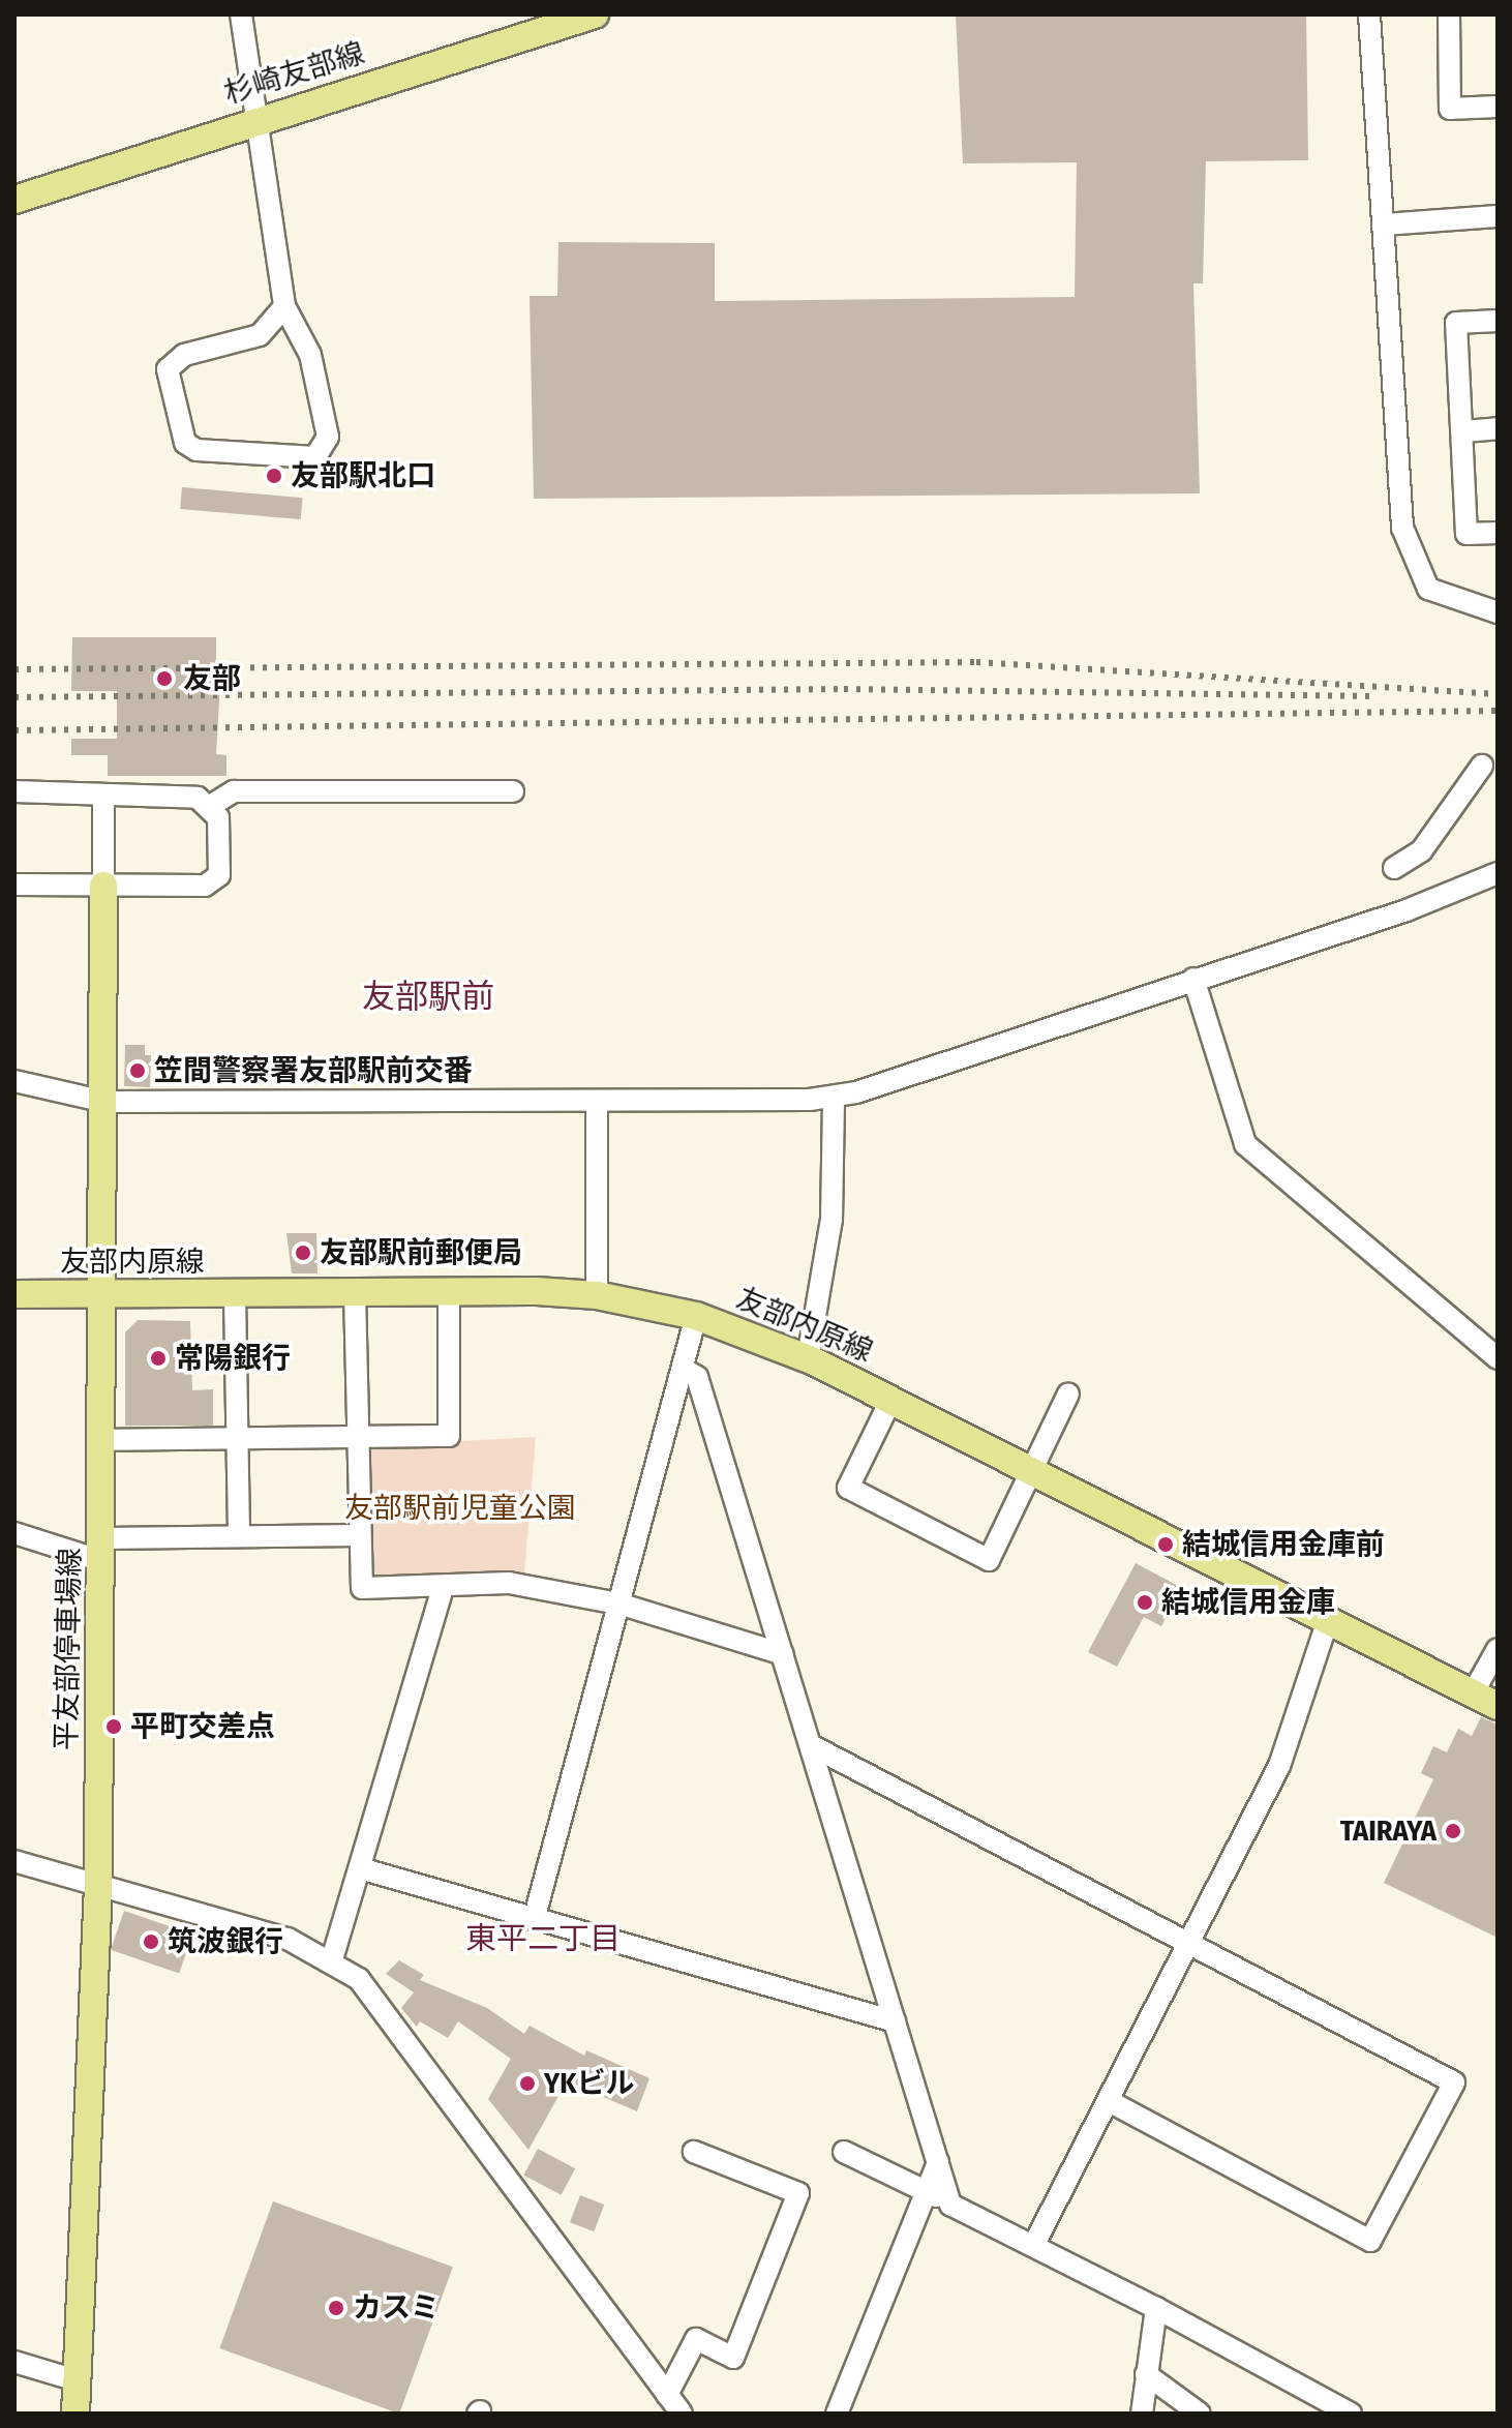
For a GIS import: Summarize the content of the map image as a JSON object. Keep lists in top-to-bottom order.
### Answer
{
  "streets": {
    "main road": ["杉崎友部線", "友部内原線", "平友部停車場線"]
  },
  "crossings": [
    ["友部内原線", "平友部停車場線"]
  ],
  "districts": ["友部駅前", "東平二丁目"],
  "parks": ["友部駅前児童公園"],
  "places": [
    "友部駅北口",
    "友部",
    "笠間警察署友部駅前交番",
    "友部駅前郵便局",
    "常陽銀行",
    "結城信用金庫前",
    "結城信用金庫",
    "平町交差点",
    "TAIRAYA",
    "筑波銀行",
    "YKビル",
    "カスミ"
  ]
}
